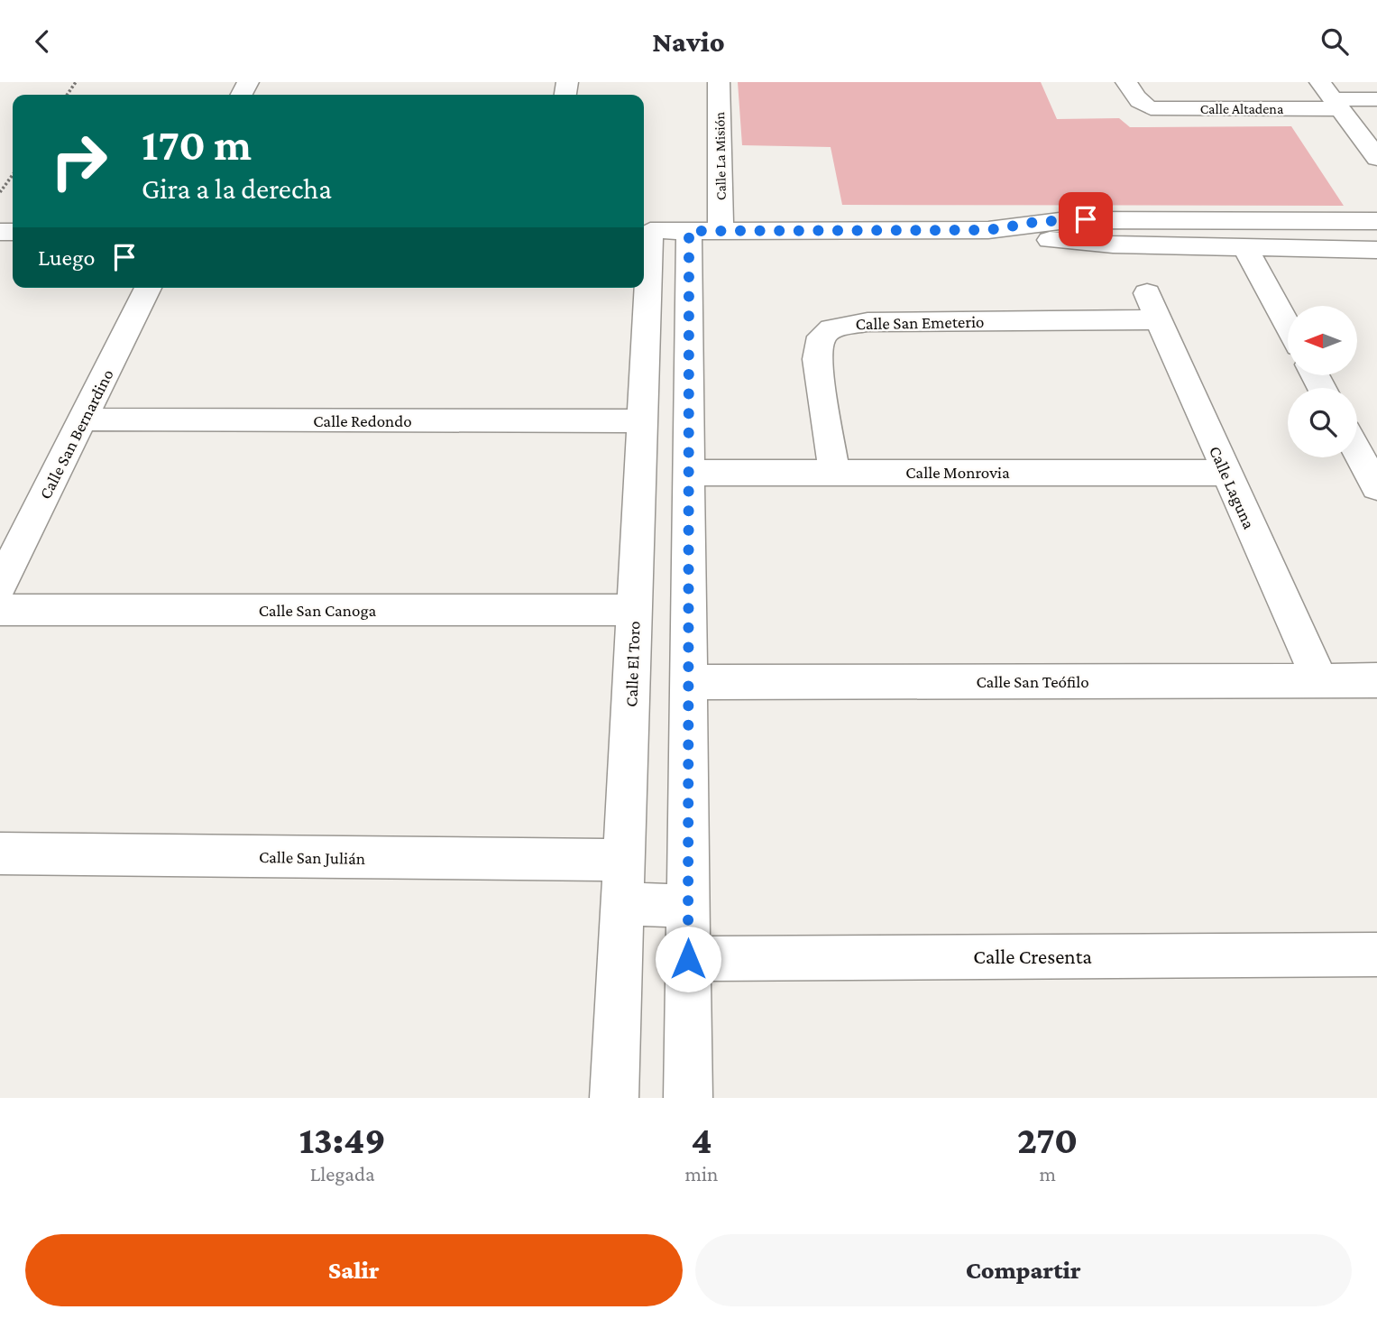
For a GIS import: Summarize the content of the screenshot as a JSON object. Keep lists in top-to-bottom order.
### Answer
{
  "streets": {
    "street": [
      "Calle Altadena",
      "Calle La Misión",
      "Calle San Emeterio",
      "Calle Redondo",
      "Calle San Bernardino",
      "Calle Monrovia",
      "Calle Laguna",
      "Calle San Canoga",
      "Calle El Toro",
      "Calle San Teófilo",
      "Calle San Julián",
      "Calle Cresenta"
    ]
  },
  "crossings": [
    ["Calle San Emeterio", "Calle Monrovia"],
    ["Calle San Emeterio", "Calle Laguna"],
    ["Calle Redondo", "Calle San Bernardino"],
    ["Calle Redondo", "Calle El Toro"],
    ["Calle Monrovia", "Calle Laguna"],
    ["Calle Monrovia", "Calle El Toro"],
    ["Calle Laguna", "Calle San Teófilo"],
    ["Calle San Canoga", "Calle El Toro"],
    ["Calle El Toro", "Calle San Julián"]
  ],
  "north": "left",
  "page": {
    "header": "Navio",
    "turn": ["170 m", "Gira a la derecha"],
    "then": "Luego",
    "eta": [
      "13:49",
      "Llegada",
      "4",
      "min",
      "270",
      "m"
    ],
    "buttons": ["Salir", "Compartir"]
  }
}
